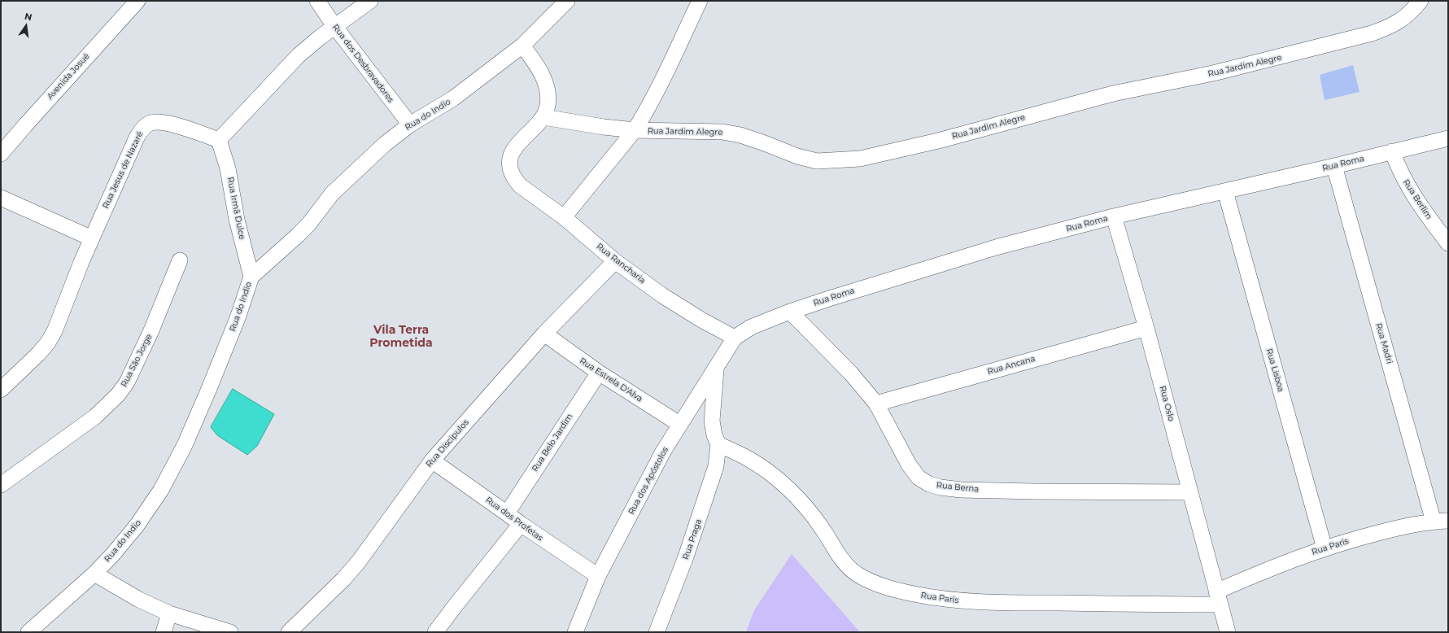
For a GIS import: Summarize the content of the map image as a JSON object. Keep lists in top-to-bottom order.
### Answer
{
  "streets": {
    "street": [
      "Rua dos Desbravadores",
      "Rua Jardim Alegre",
      "Avenida Josué",
      "Rua do Indio",
      "Rua Roma",
      "Rua Jesus de Nazaré",
      "Rua Berlim",
      "Rua Irmã Dulce",
      "Rua Rancharia",
      "Rua Madri",
      "Rua São Jorge",
      "Rua Ancana",
      "Rua Lisboa",
      "Rua Estrela D'Alva",
      "Rua Oslo",
      "Rua Belo Jardim",
      "Rua Discipulos",
      "Rua dos Apóstolos",
      "Rua Berna",
      "Rua dos Profetas",
      "Rua Praga",
      "Rua Paris"
    ]
  },
  "crossings": [
    ["Rua dos Desbravadores", "Rua do Indio"],
    ["Rua Jardim Alegre", "Rua Rancharia"],
    ["Rua do Indio", "Rua Irmã Dulce"],
    ["Rua Roma", "Rua Berlim"],
    ["Rua Roma", "Rua Rancharia"],
    ["Rua Roma", "Rua Madri"],
    ["Rua Roma", "Rua Lisboa"],
    ["Rua Roma", "Rua Oslo"],
    ["Rua Roma", "Rua dos Apóstolos"],
    ["Rua Roma", "Rua Berna"],
    ["Rua Jesus de Nazaré", "Rua Irmã Dulce"],
    ["Rua Rancharia", "Rua Discipulos"],
    ["Rua Rancharia", "Rua dos Apóstolos"],
    ["Rua Madri", "Rua Paris"],
    ["Rua Ancana", "Rua Oslo"],
    ["Rua Ancana", "Rua Berna"],
    ["Rua Lisboa", "Rua Paris"],
    ["Rua Estrela D'Alva", "Rua Belo Jardim"],
    ["Rua Estrela D'Alva", "Rua Discipulos"],
    ["Rua Estrela D'Alva", "Rua dos Apóstolos"],
    ["Rua Oslo", "Rua Berna"],
    ["Rua Oslo", "Rua Paris"],
    ["Rua Belo Jardim", "Rua dos Profetas"],
    ["Rua Discipulos", "Rua dos Profetas"],
    ["Rua dos Apóstolos", "Rua dos Profetas"],
    ["Rua dos Apóstolos", "Rua Praga"],
    ["Rua Praga", "Rua Paris"]
  ],
  "districts": ["Vila Terra Prometida"],
  "north": "top"
}
